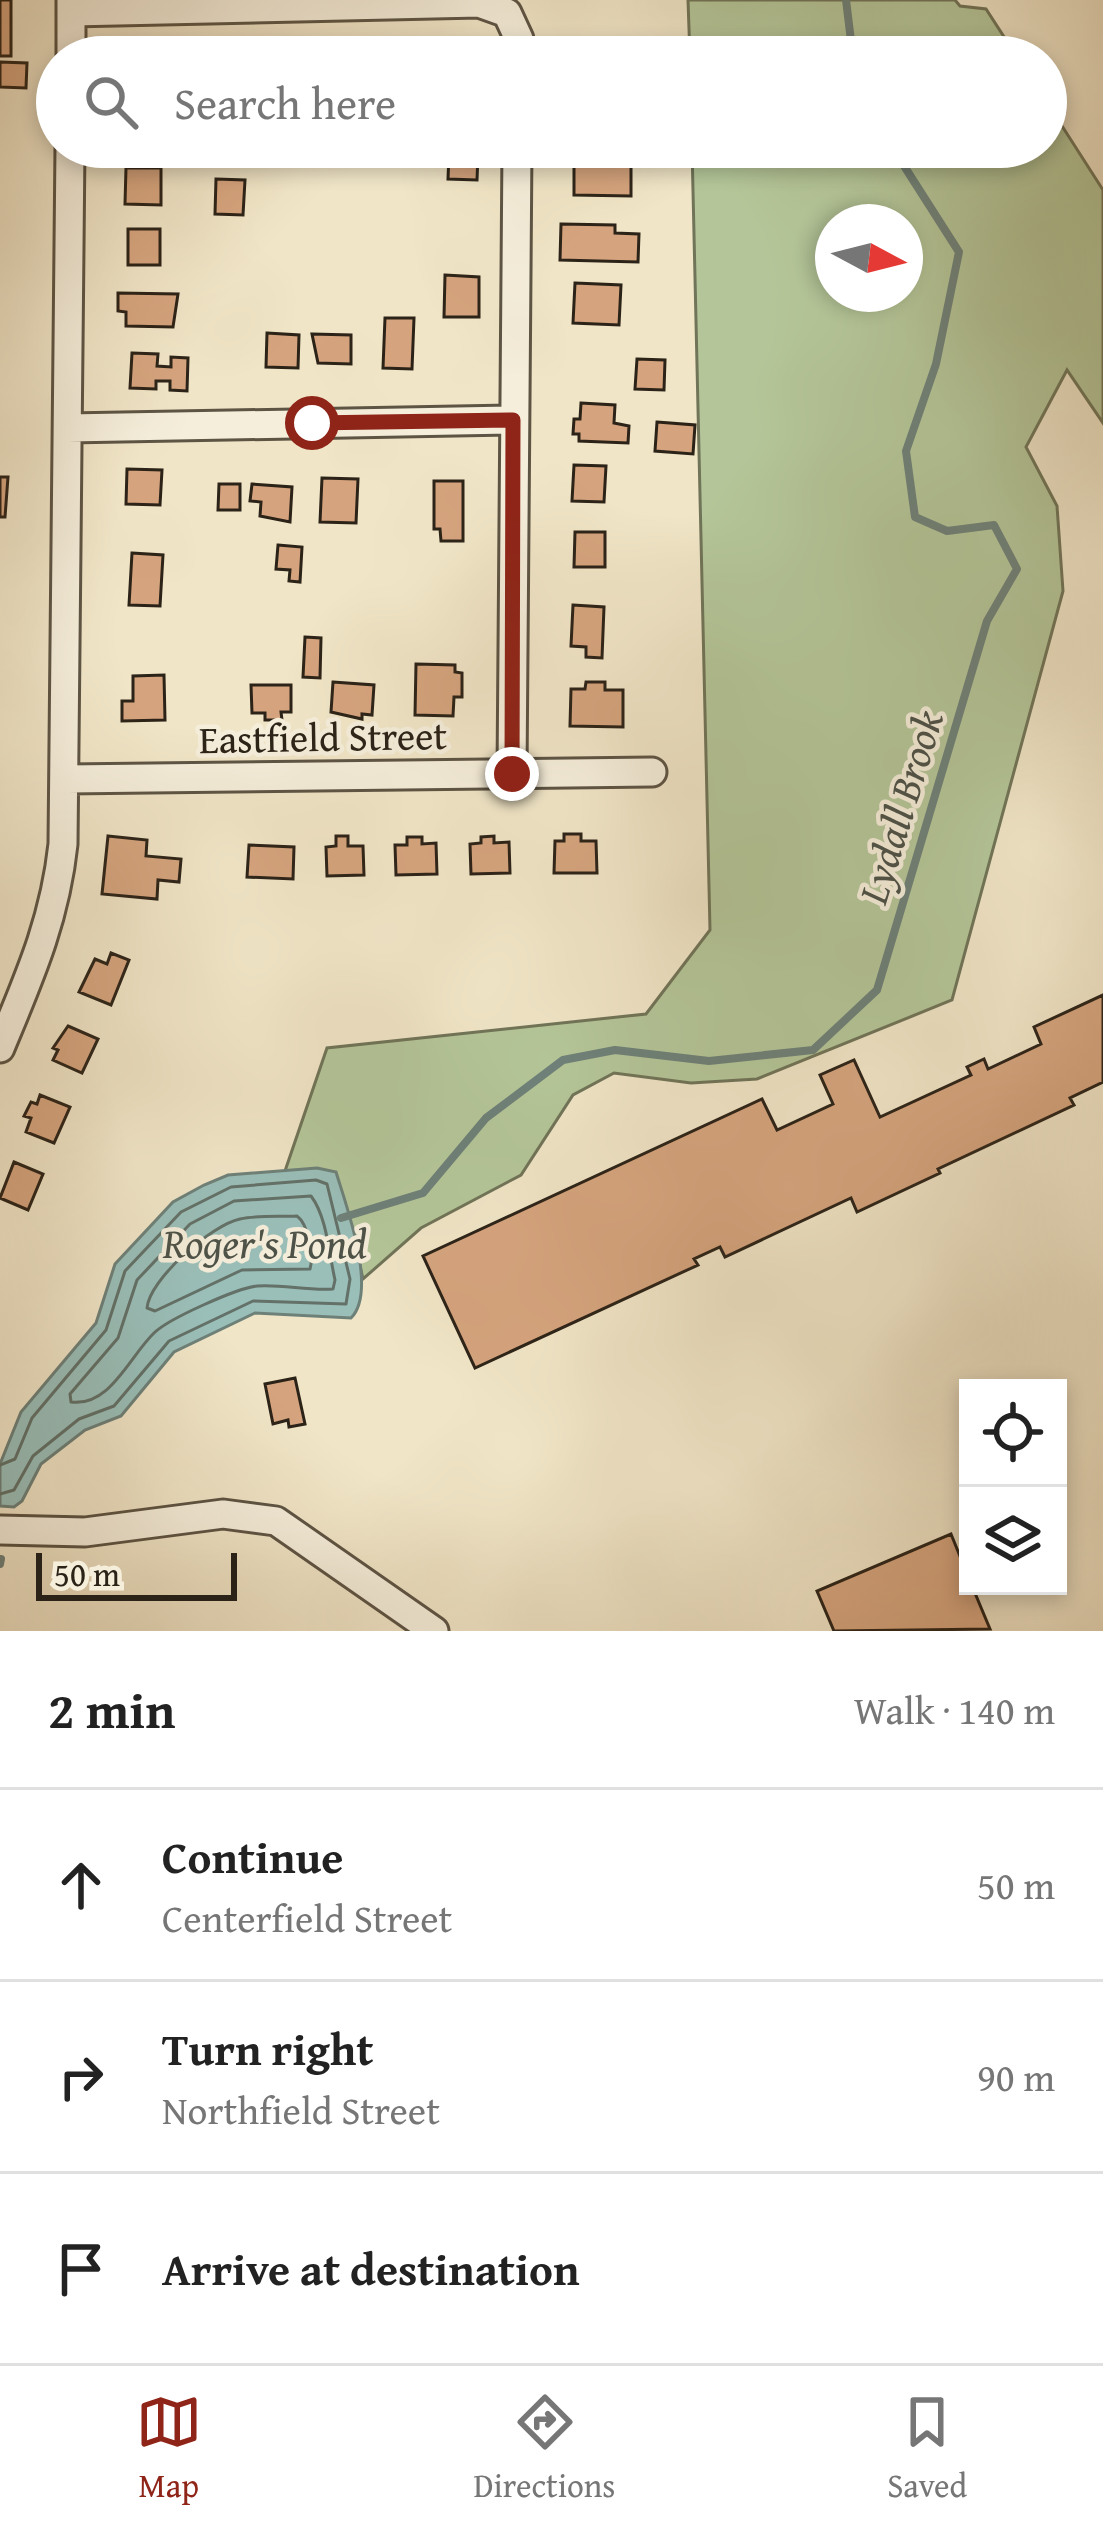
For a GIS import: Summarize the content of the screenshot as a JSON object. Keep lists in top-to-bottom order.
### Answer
{
  "streets": {
    "street": ["Eastfield Street"]
  },
  "water": ["Lydall Brook", "Roger's Pond"],
  "scale_bar": "50 m",
  "north": "right",
  "page": {
    "search": "Search here",
    "scale": "50 m",
    "heading": ["2 min", "Walk · 140 m"],
    "list": [
      ["Continue", "Centerfield Street", "50 m"],
      ["Turn right", "Northfield Street", "90 m"],
      "Arrive at destination"
    ],
    "nav": ["Map", "Directions", "Saved"]
  }
}
